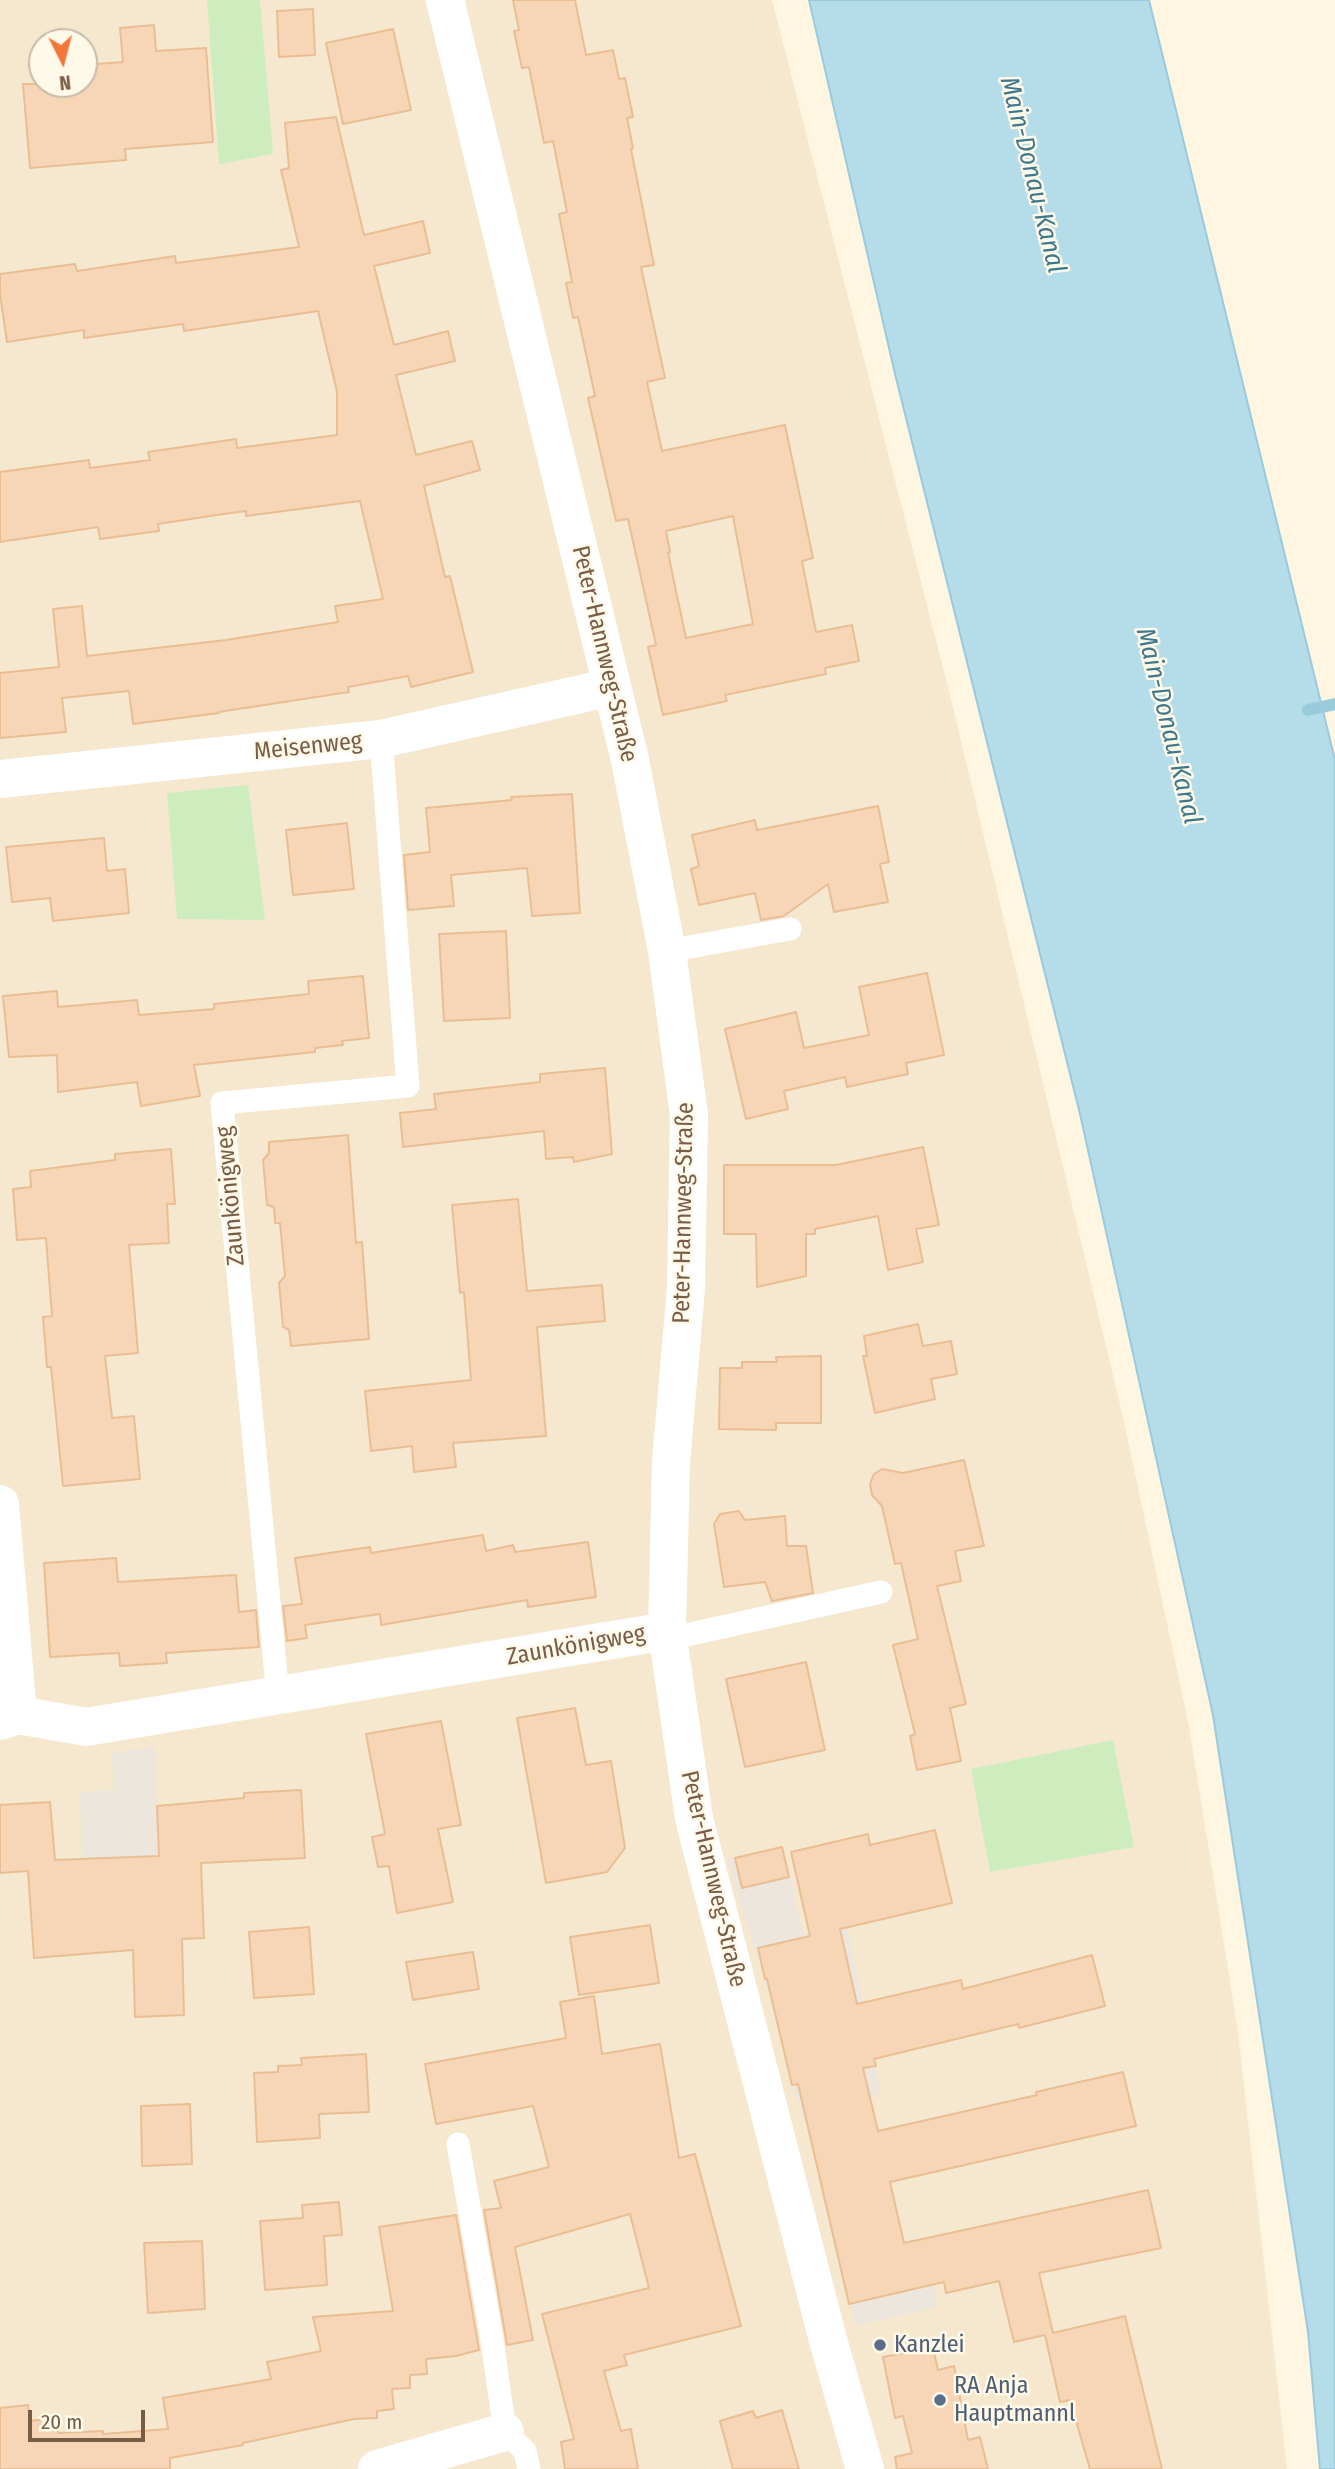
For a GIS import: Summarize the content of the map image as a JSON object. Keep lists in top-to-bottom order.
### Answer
{
  "streets": {
    "street": ["Peter-Hannweg-Straße", "Meisenweg", "Zaunkönigweg"]
  },
  "crossings": [
    ["Peter-Hannweg-Straße", "Meisenweg"],
    ["Peter-Hannweg-Straße", "Zaunkönigweg"],
    ["Meisenweg", "Zaunkönigweg"]
  ],
  "water": ["Main-Donau-Kanal"],
  "places": ["Kanzlei", "RA Anja Hauptmannl"],
  "scale_bar": "20 m",
  "north": "bottom"
}
